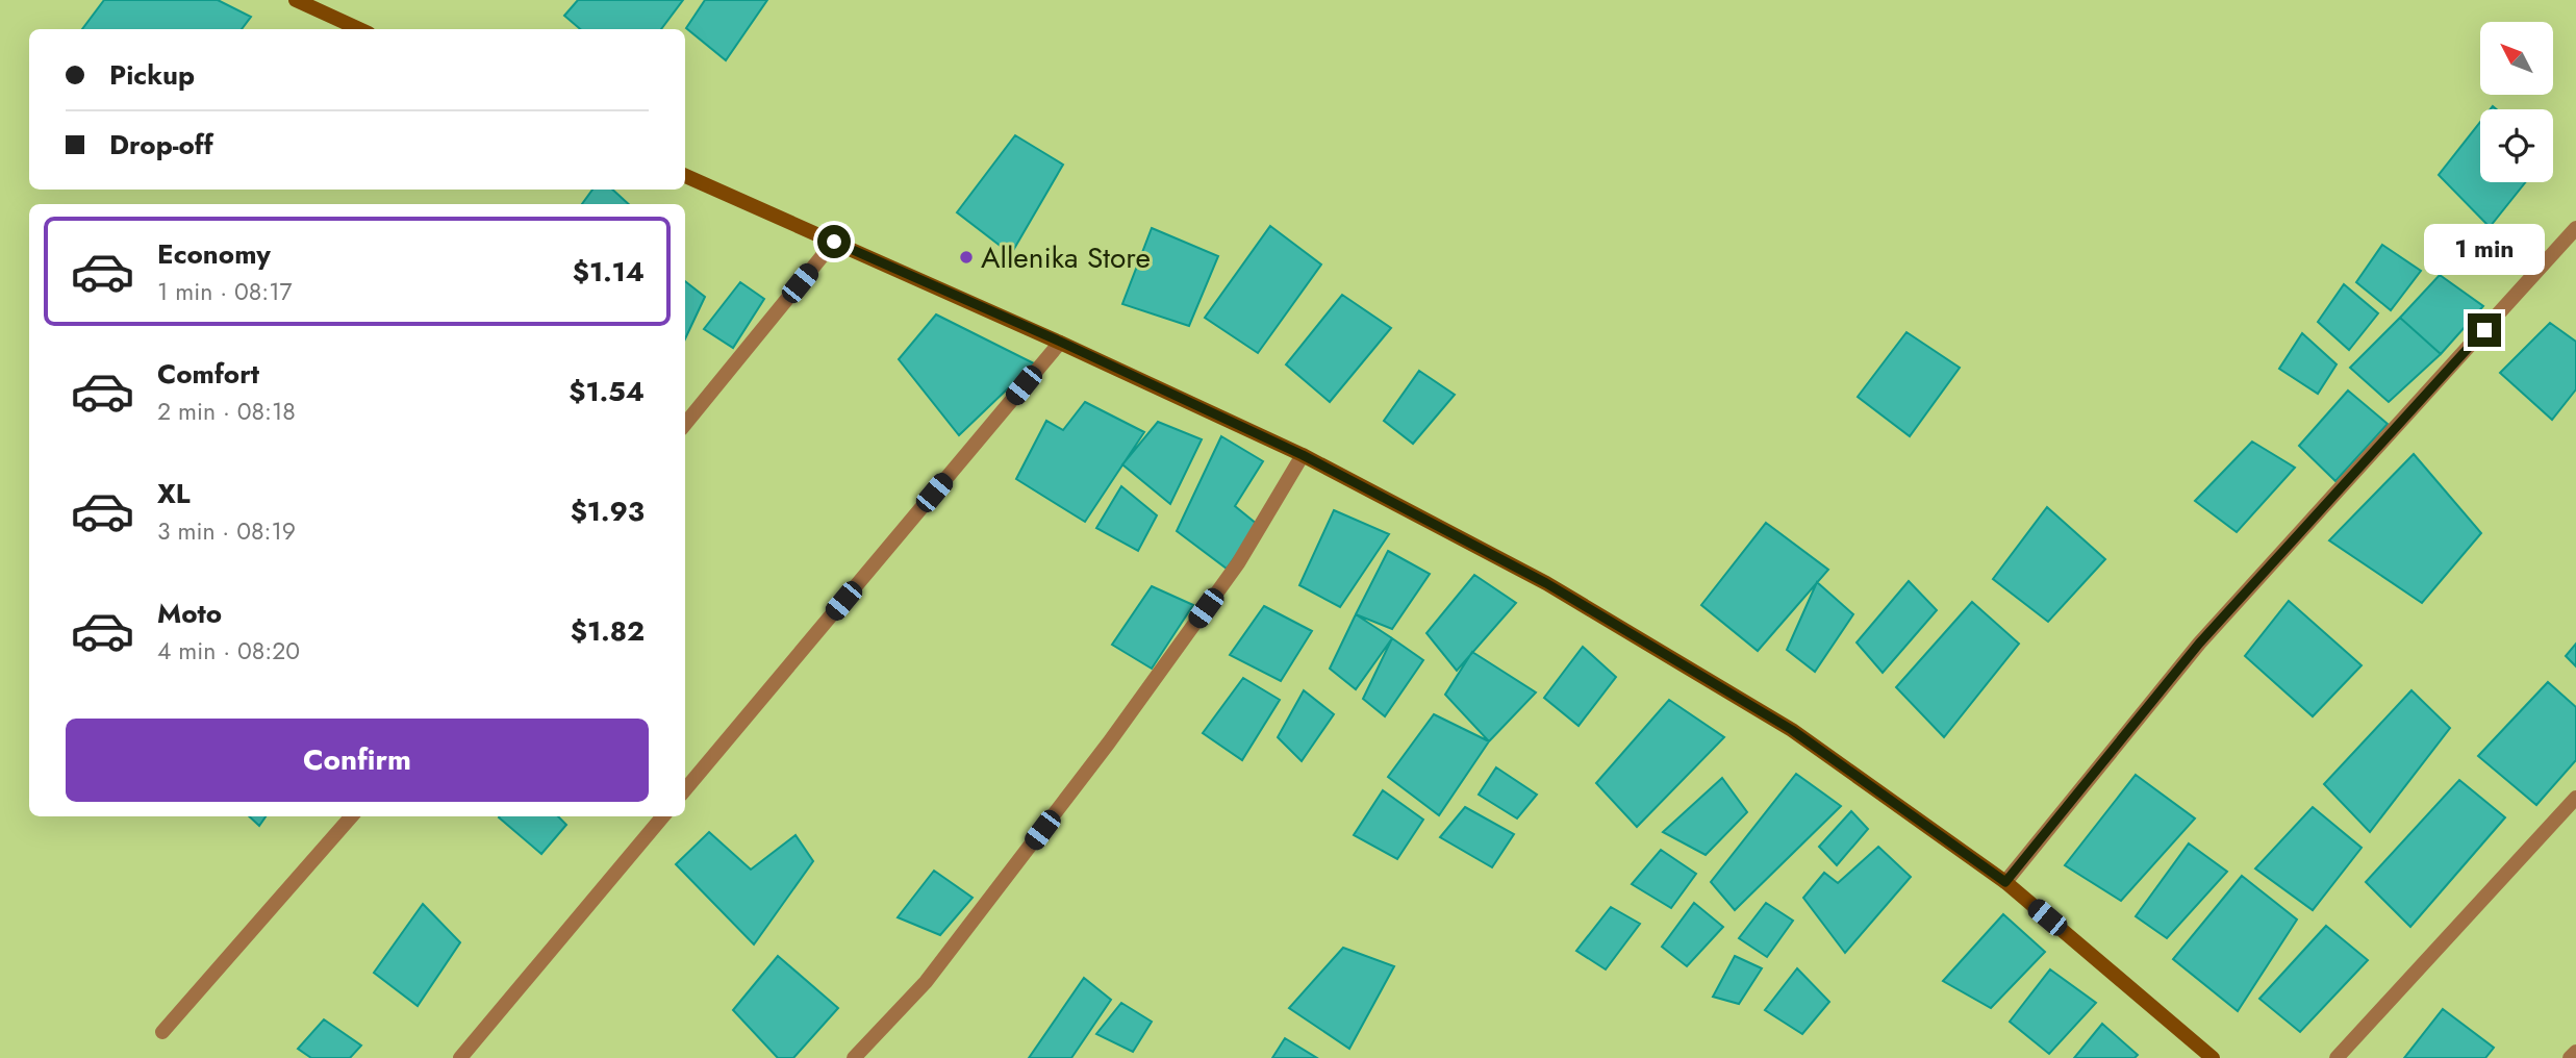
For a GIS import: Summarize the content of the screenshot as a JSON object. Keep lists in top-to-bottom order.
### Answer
{
  "places": ["Allenika Store"],
  "north": "top left",
  "page": {
    "banner": ["Pickup", "Drop-off"],
    "list": [
      {
        "name": "Economy",
        "note": "1 min · 08:17",
        "value": "$1.14"
      },
      {
        "name": "Comfort",
        "note": "2 min · 08:18",
        "value": "$1.54"
      },
      {
        "name": "XL",
        "note": "3 min · 08:19",
        "value": "$1.93"
      },
      {
        "name": "Moto",
        "note": "4 min · 08:20",
        "value": "$1.82"
      }
    ],
    "bubble": "1 min",
    "buttons": "Confirm"
  }
}
